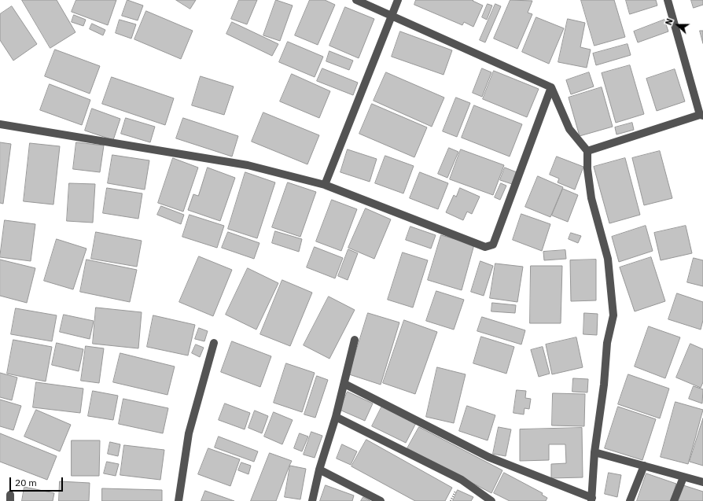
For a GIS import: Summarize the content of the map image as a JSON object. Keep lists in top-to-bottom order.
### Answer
{
  "scale_bar": "20 m",
  "north": "left"
}
